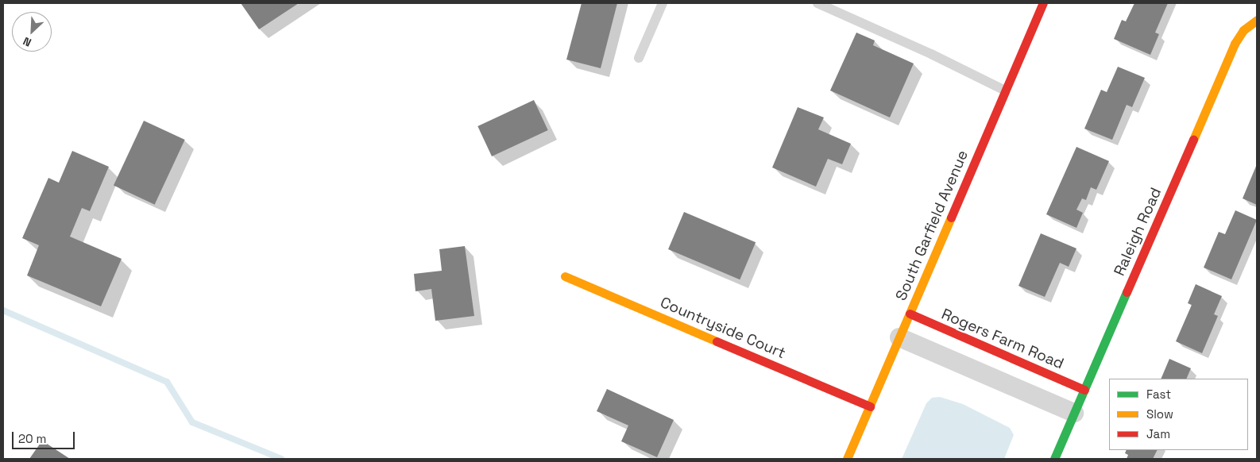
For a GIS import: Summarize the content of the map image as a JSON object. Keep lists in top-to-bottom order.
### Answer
{
  "streets": {
    "street": [
      "South Garfield Avenue",
      "Raleigh Road",
      "Countryside Court",
      "Rogers Farm Road"
    ]
  },
  "crossings": [
    ["South Garfield Avenue", "Countryside Court"],
    ["South Garfield Avenue", "Rogers Farm Road"],
    ["Raleigh Road", "Rogers Farm Road"]
  ],
  "legend": ["Fast", "Slow", "Jam"],
  "scale_bar": "20 m",
  "north": "bottom left"
}
